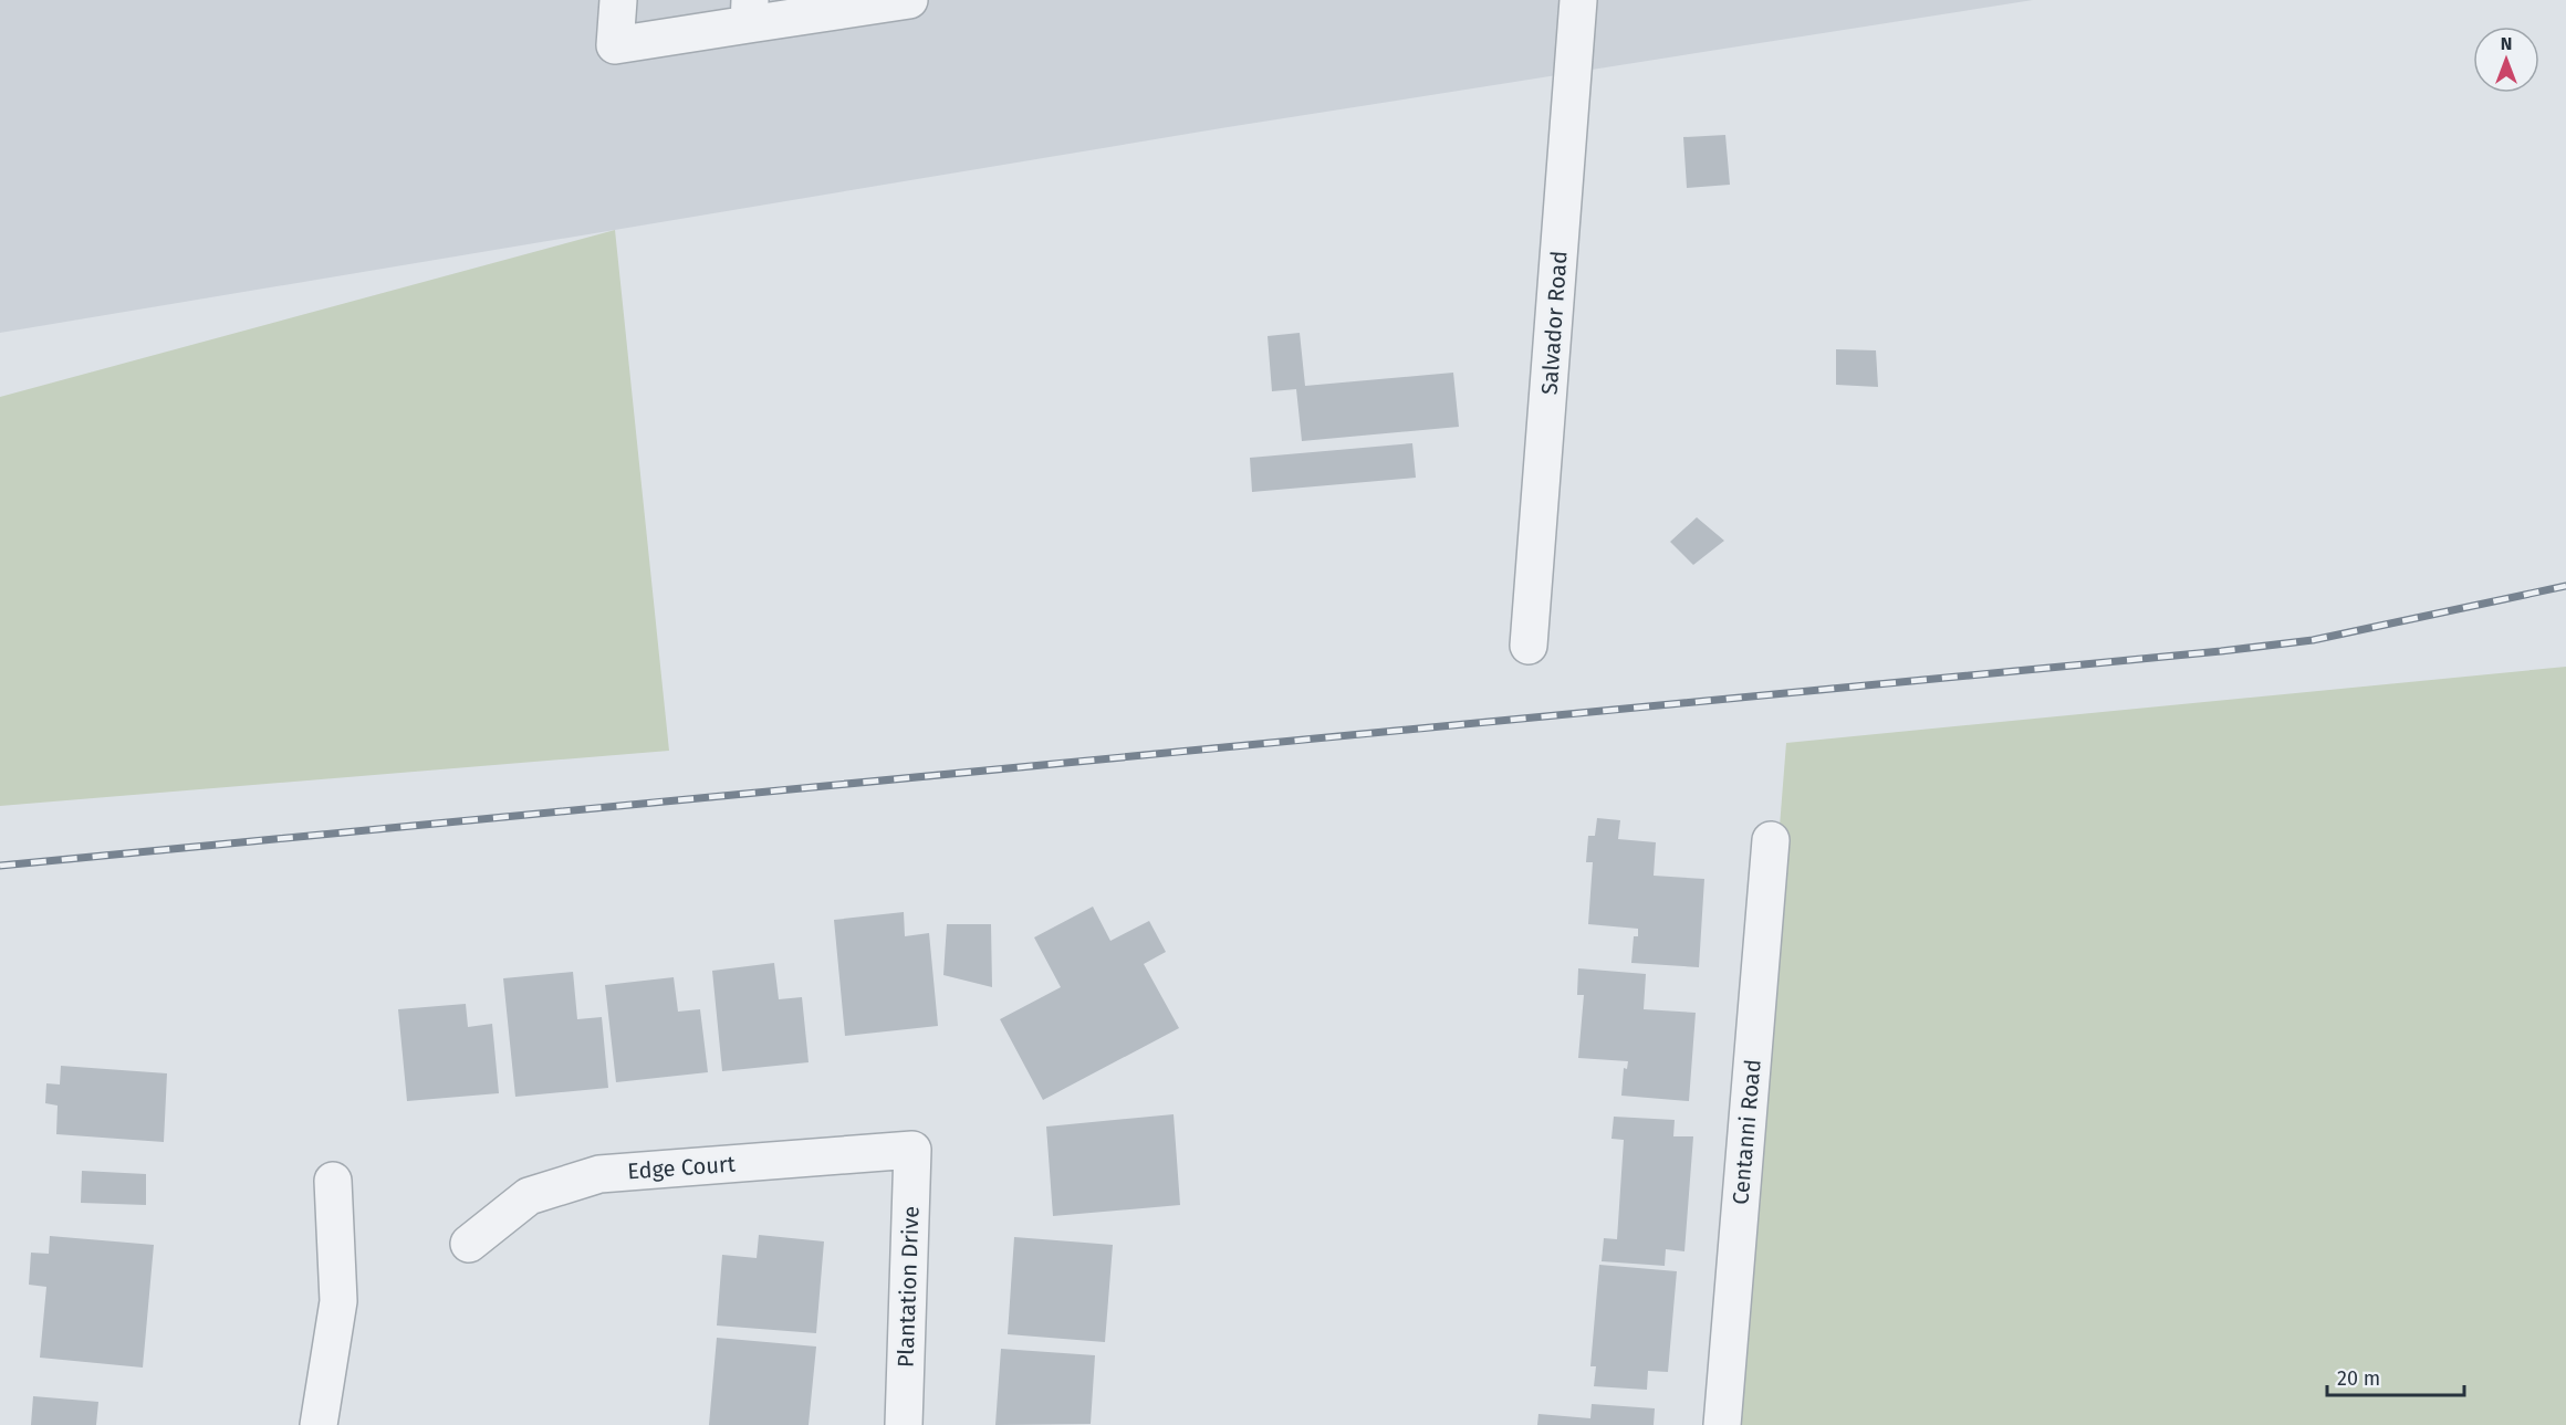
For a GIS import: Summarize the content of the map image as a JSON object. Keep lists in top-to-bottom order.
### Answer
{
  "streets": {
    "street": [
      "Salvador Road",
      "Centanni Road",
      "Edge Court",
      "Plantation Drive"
    ]
  },
  "crossings": [
    ["Edge Court", "Plantation Drive"]
  ],
  "scale_bar": "20 m",
  "north": "top"
}
